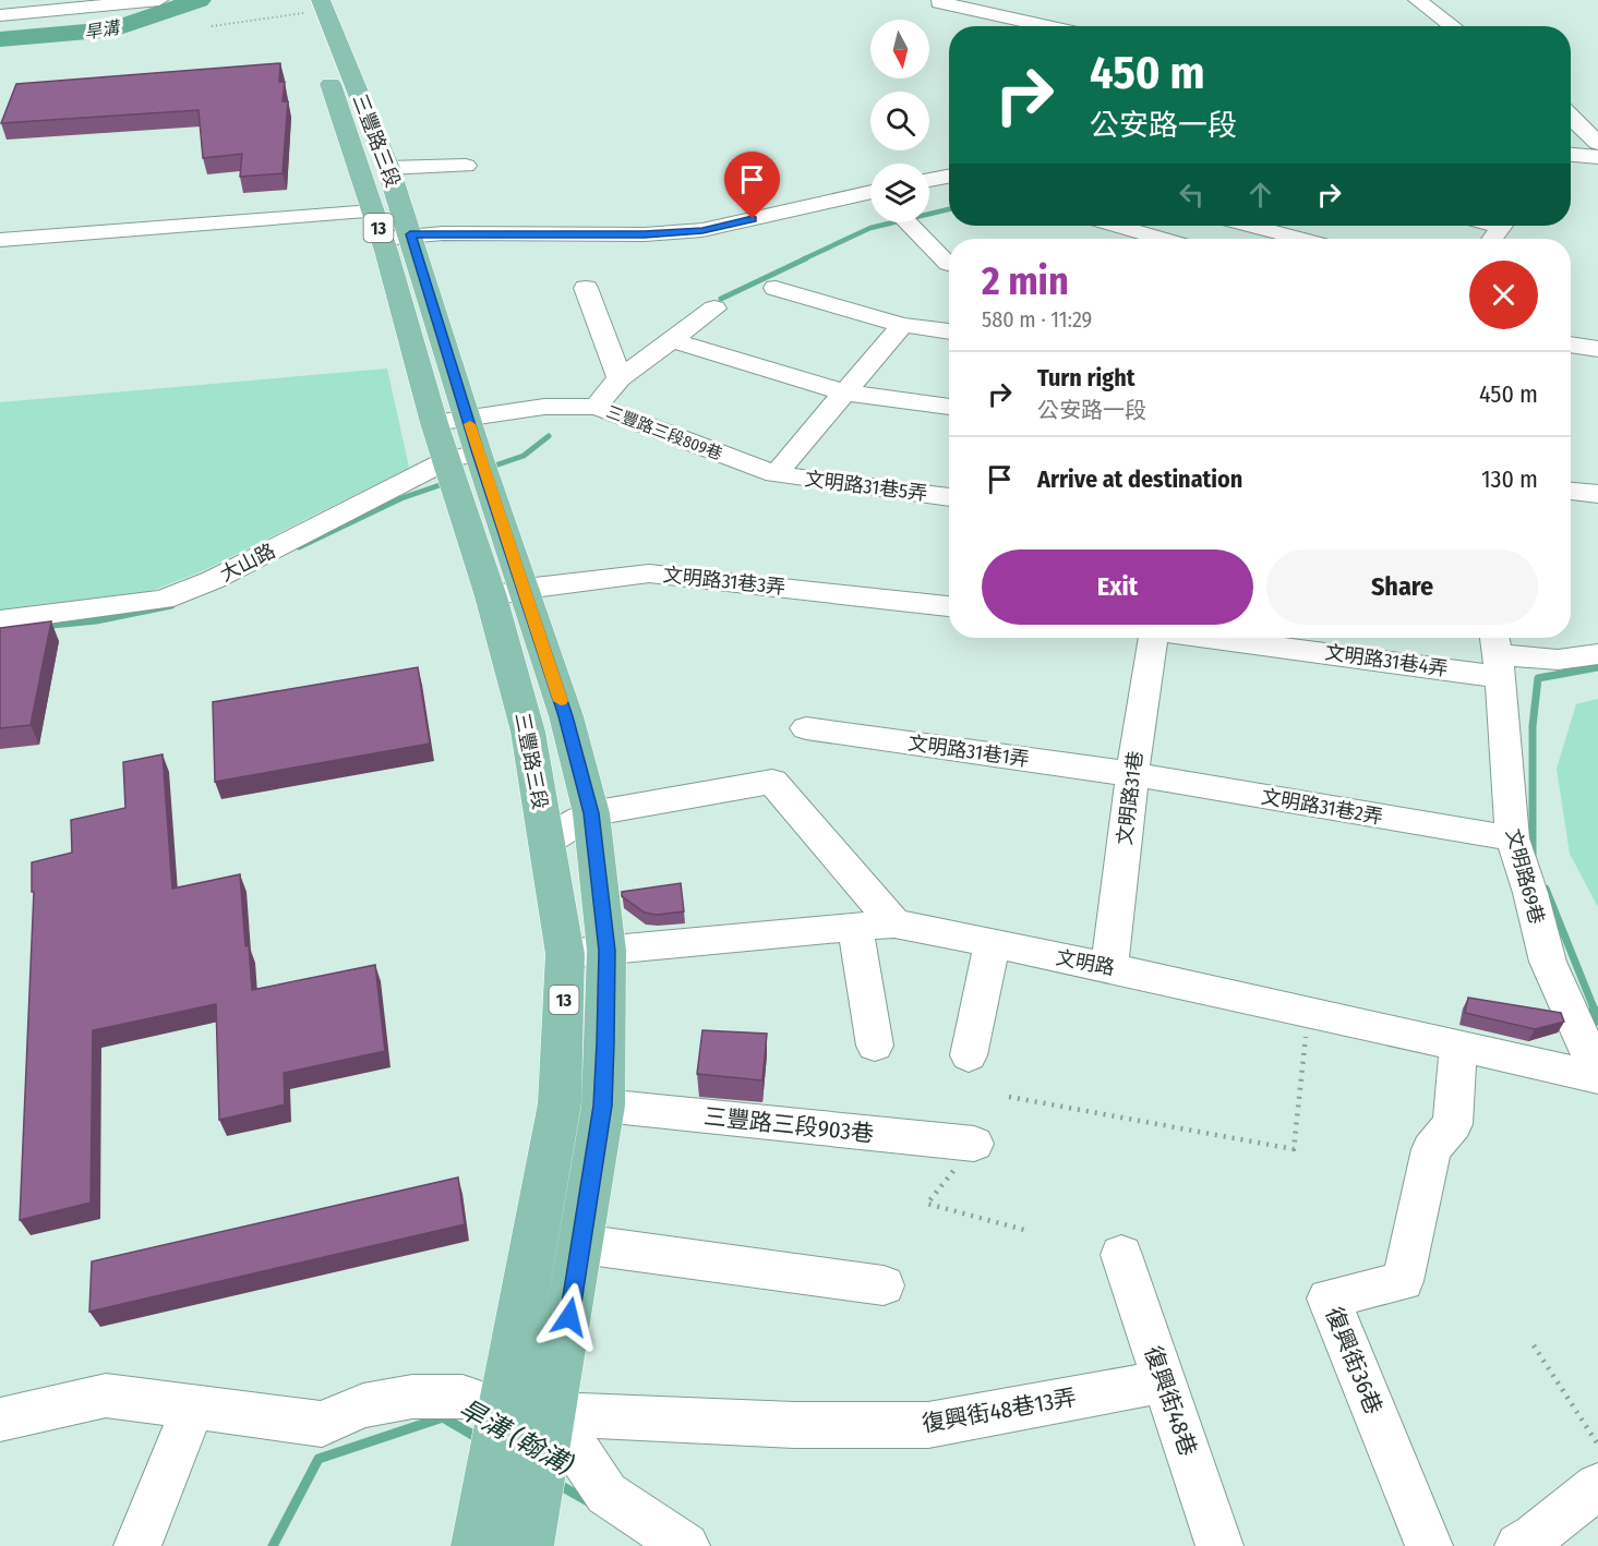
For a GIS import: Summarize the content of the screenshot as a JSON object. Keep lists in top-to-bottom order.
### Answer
{
  "streets": {
    "main road": ["三豐路三段", "13"],
    "street": [
      "三豐路三段809巷",
      "文明路31巷5弄",
      "大山路",
      "文明路31巷3弄",
      "文明路31巷4弄",
      "文明路31巷1弄",
      "文明路31巷",
      "文明路31巷2弄",
      "文明路69巷",
      "文明路",
      "三豐路三段903巷",
      "復興街36巷",
      "復興街48巷",
      "復興街48巷13弄"
    ]
  },
  "crossings": [
    ["三豐路三段", "三豐路三段809巷"],
    ["三豐路三段", "大山路"],
    ["三豐路三段", "文明路31巷3弄"],
    ["三豐路三段", "文明路"],
    ["三豐路三段", "三豐路三段903巷"],
    ["三豐路三段", "復興街48巷13弄"],
    ["三豐路三段809巷", "文明路31巷5弄"],
    ["三豐路三段809巷", "大山路"],
    ["文明路31巷4弄", "文明路69巷"],
    ["文明路31巷1弄", "文明路31巷"],
    ["文明路31巷1弄", "文明路31巷2弄"],
    ["文明路31巷", "文明路31巷2弄"],
    ["文明路31巷", "文明路"],
    ["文明路31巷2弄", "文明路69巷"],
    ["文明路", "復興街36巷"],
    ["復興街48巷", "復興街48巷13弄"]
  ],
  "water": ["旱溝", "旱溝 (翰溝)"],
  "north": "bottom",
  "page": {
    "turn": ["450 m", "公安路一段"],
    "heading": ["2 min", "580 m · 11:29"],
    "list": [
      {
        "name": "Turn right",
        "note": "公安路一段",
        "value": "450 m"
      },
      {
        "name": "Arrive at destination",
        "value": "130 m"
      }
    ],
    "buttons": ["Exit", "Share"]
  }
}
